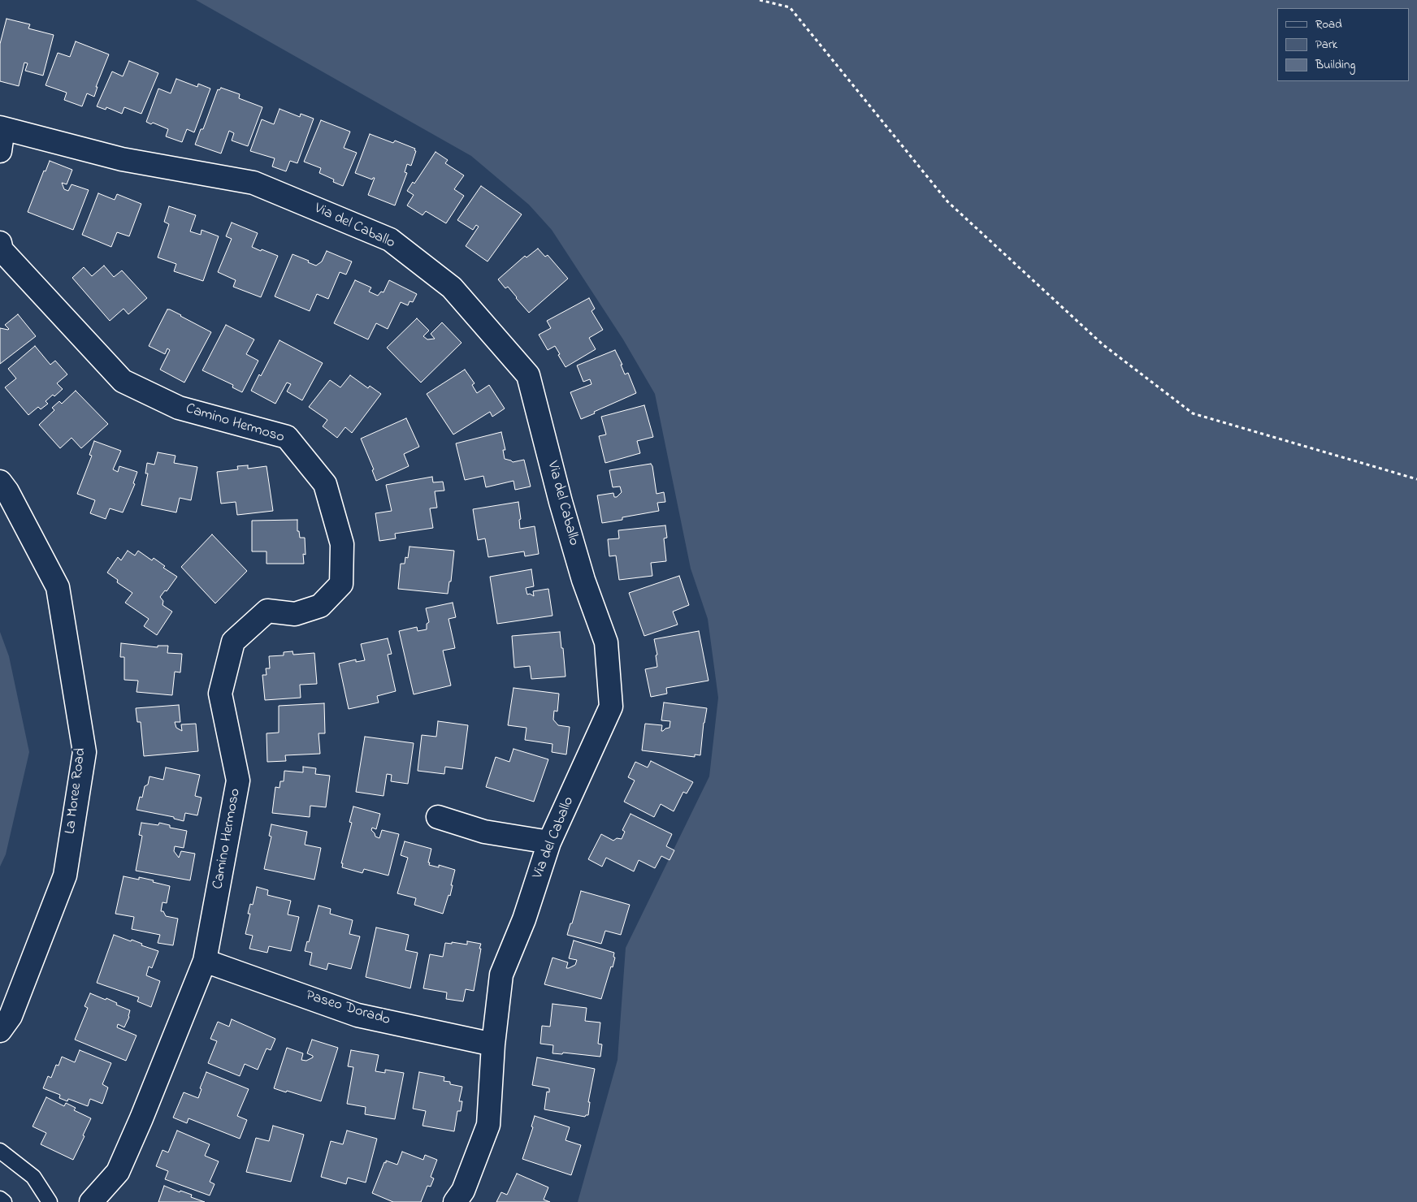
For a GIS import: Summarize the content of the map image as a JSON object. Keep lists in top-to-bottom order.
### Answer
{
  "streets": {
    "street": [
      "Via del Caballo",
      "Camino Hermoso",
      "La Moree Road",
      "Paseo Dorado"
    ]
  },
  "crossings": [
    ["Via del Caballo", "Paseo Dorado"],
    ["Camino Hermoso", "Paseo Dorado"]
  ],
  "legend": ["Road", "Park", "Building"]
}
